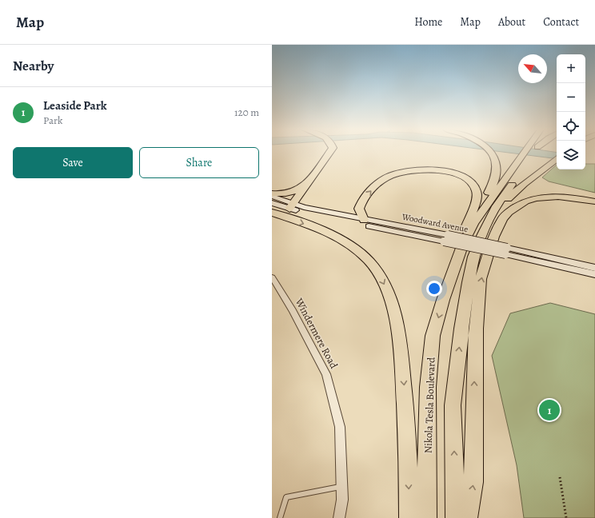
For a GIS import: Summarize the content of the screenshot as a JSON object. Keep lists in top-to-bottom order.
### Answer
{
  "streets": {
    "highway": ["Nikola Tesla Boulevard"],
    "main road": ["Woodward Avenue"],
    "street": ["Windermere Road"]
  },
  "north": "top left",
  "page": {
    "header": "Map",
    "nav": [
      "Home",
      "Map",
      "About",
      "Contact"
    ],
    "heading": "Nearby",
    "map_buttons": ["+", "−"],
    "list": [
      {
        "mark": "1",
        "name": "Leaside Park",
        "note": "Park",
        "value": "120 m"
      }
    ],
    "buttons": ["Save", "Share"],
    "pins": "1"
  }
}
